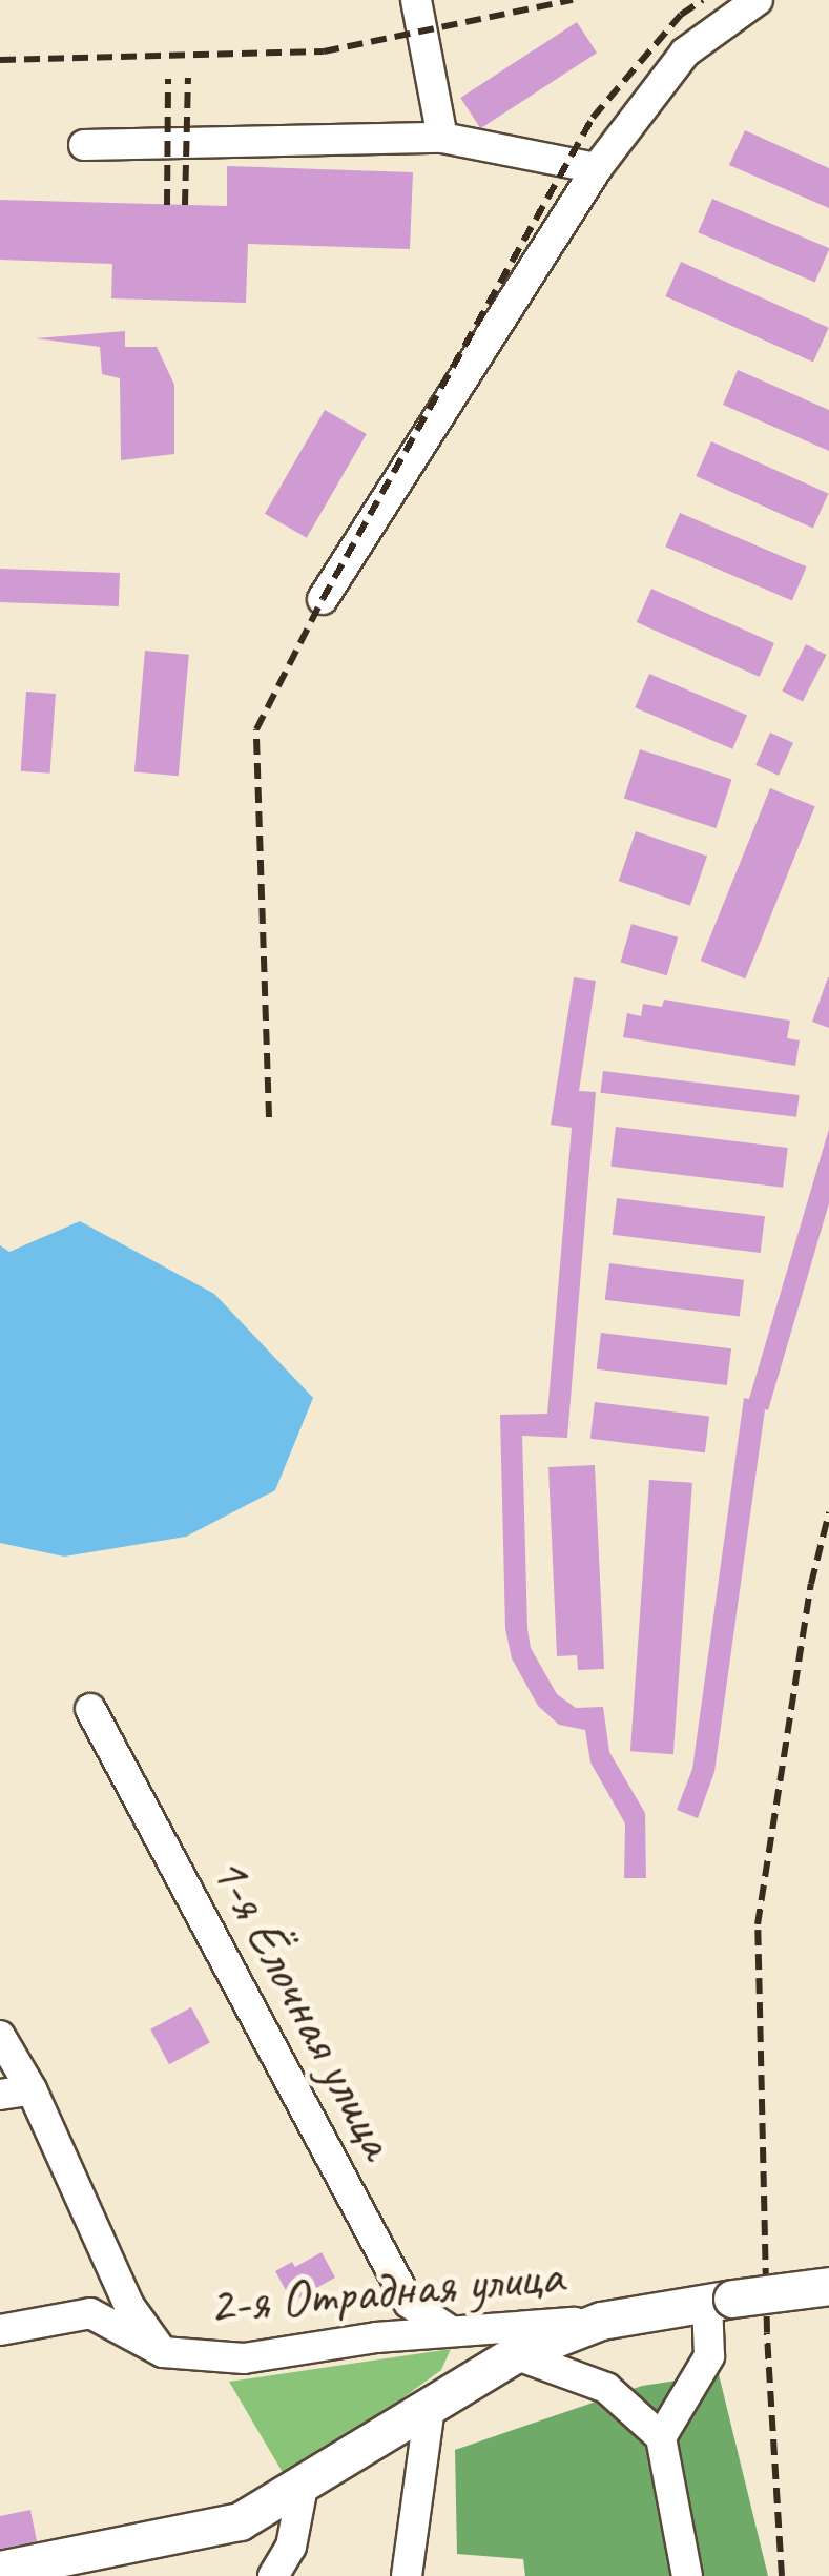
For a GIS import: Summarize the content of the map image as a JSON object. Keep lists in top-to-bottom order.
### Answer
{
  "streets": {
    "street": ["1-я Ёлочная улица", "2-я Отрадная улица"]
  },
  "crossings": [
    ["1-я Ёлочная улица", "2-я Отрадная улица"]
  ]
}
